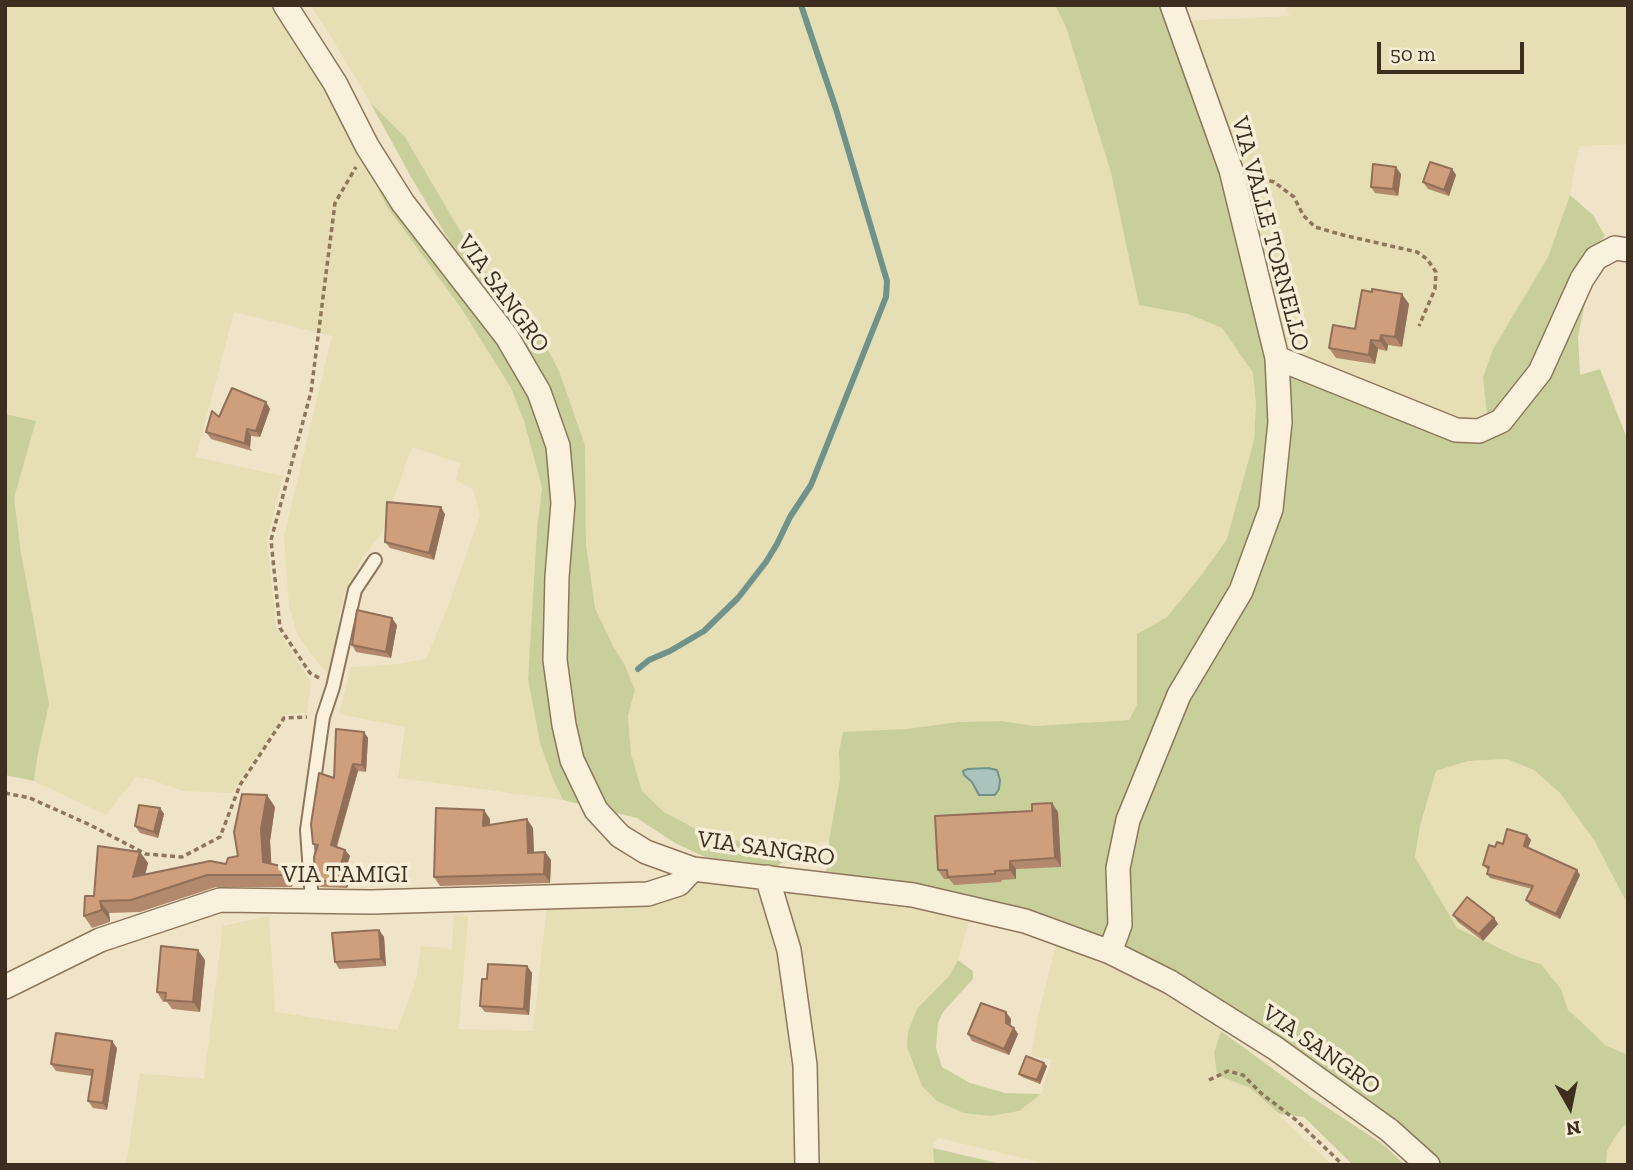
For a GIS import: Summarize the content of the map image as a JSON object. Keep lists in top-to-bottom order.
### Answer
{
  "streets": {
    "street": ["VIA VALLE TORNELLO", "VIA SANGRO", "VIA TAMIGI"]
  },
  "crossings": [
    ["VIA VALLE TORNELLO", "VIA SANGRO"],
    ["VIA SANGRO", "VIA TAMIGI"]
  ],
  "scale_bar": "50 m",
  "north": "bottom"
}
